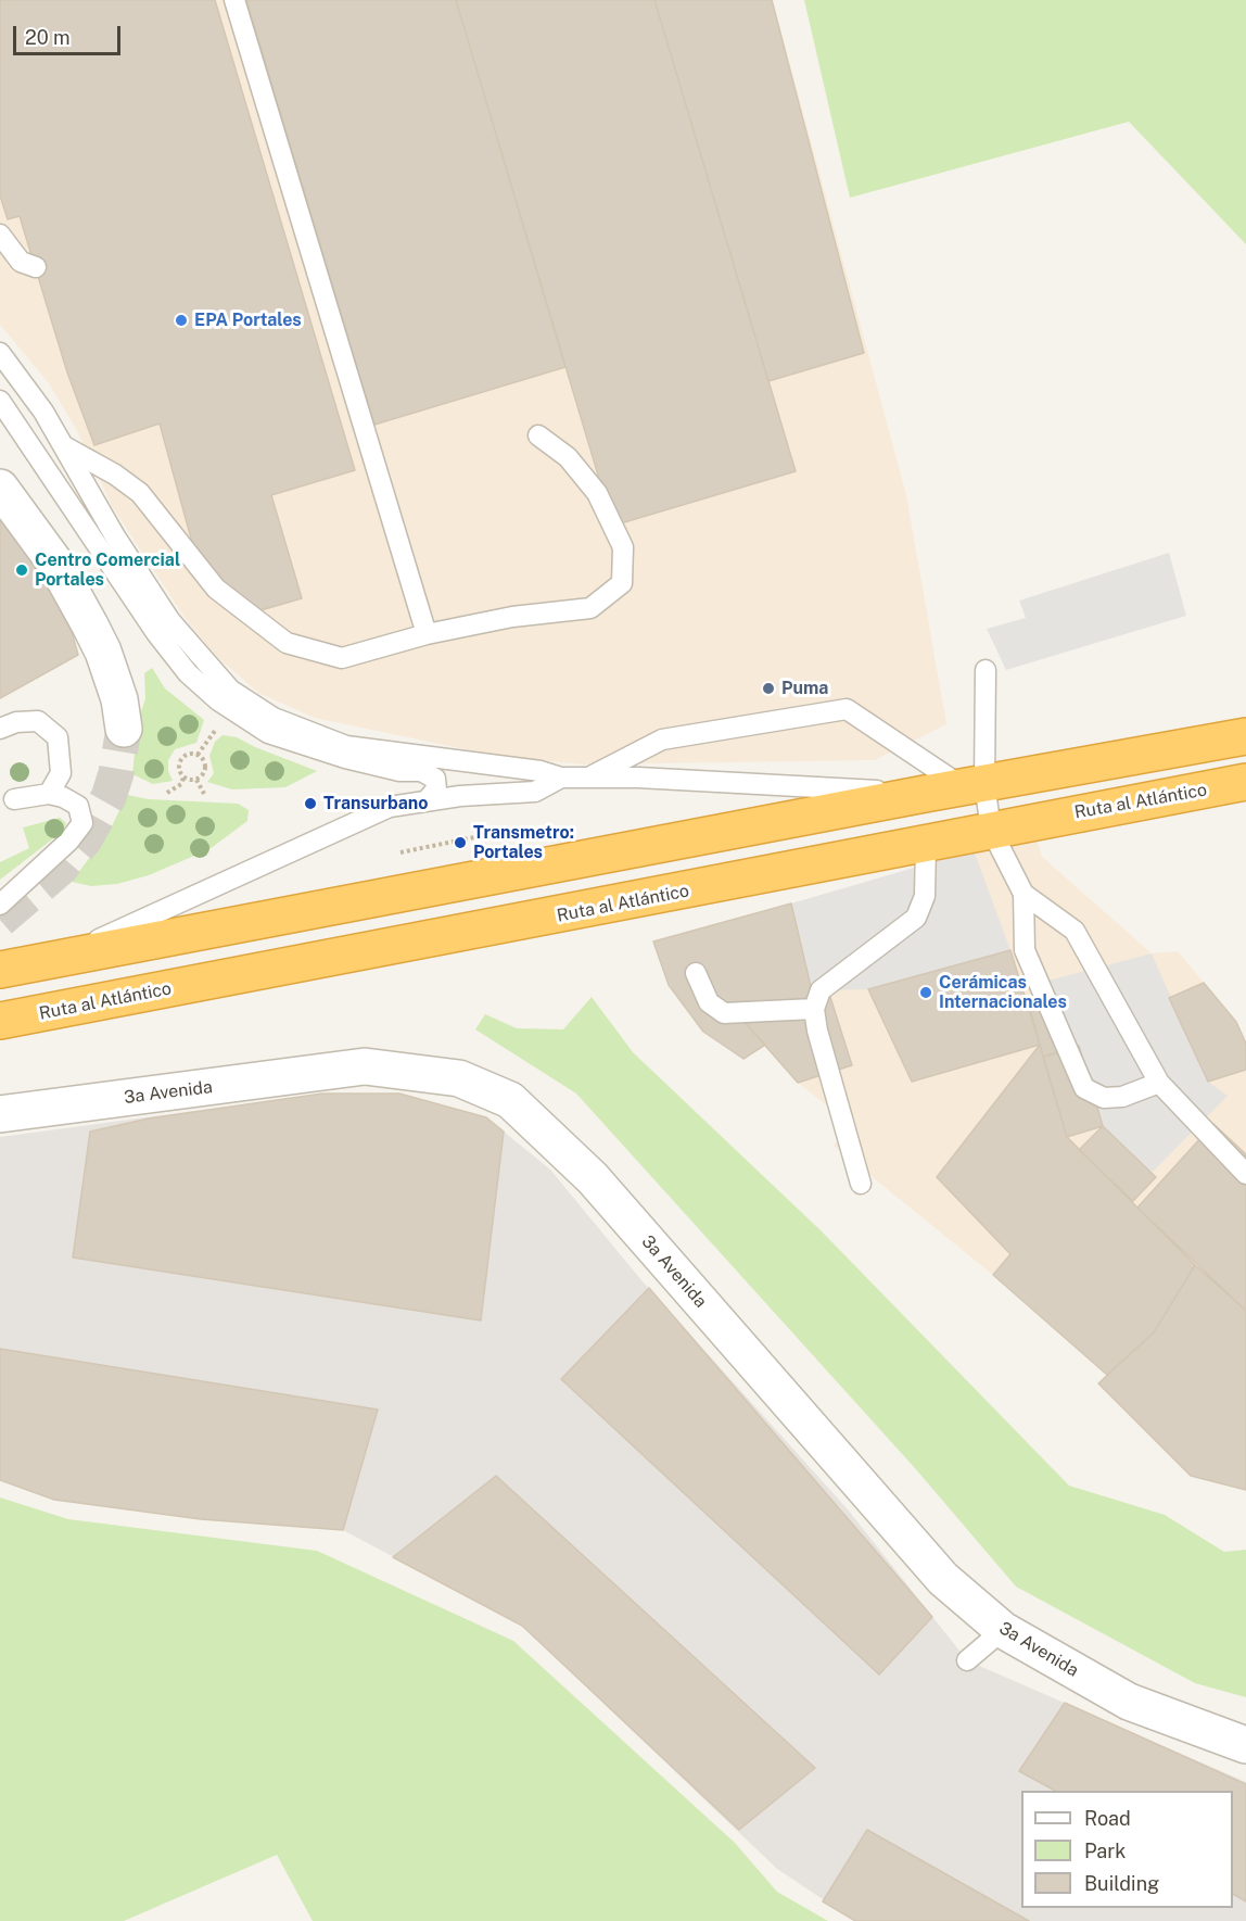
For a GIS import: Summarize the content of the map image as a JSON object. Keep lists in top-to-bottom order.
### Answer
{
  "streets": {
    "highway": ["Ruta al Atlántico"],
    "street": ["3a Avenida"]
  },
  "places": [
    "EPA Portales",
    "Centro Comercial Portales",
    "Puma",
    "Transurbano",
    "Transmetro: Portales",
    "Cerámicas Internacionales"
  ],
  "legend": ["Road", "Park", "Building"],
  "scale_bar": "20 m"
}
